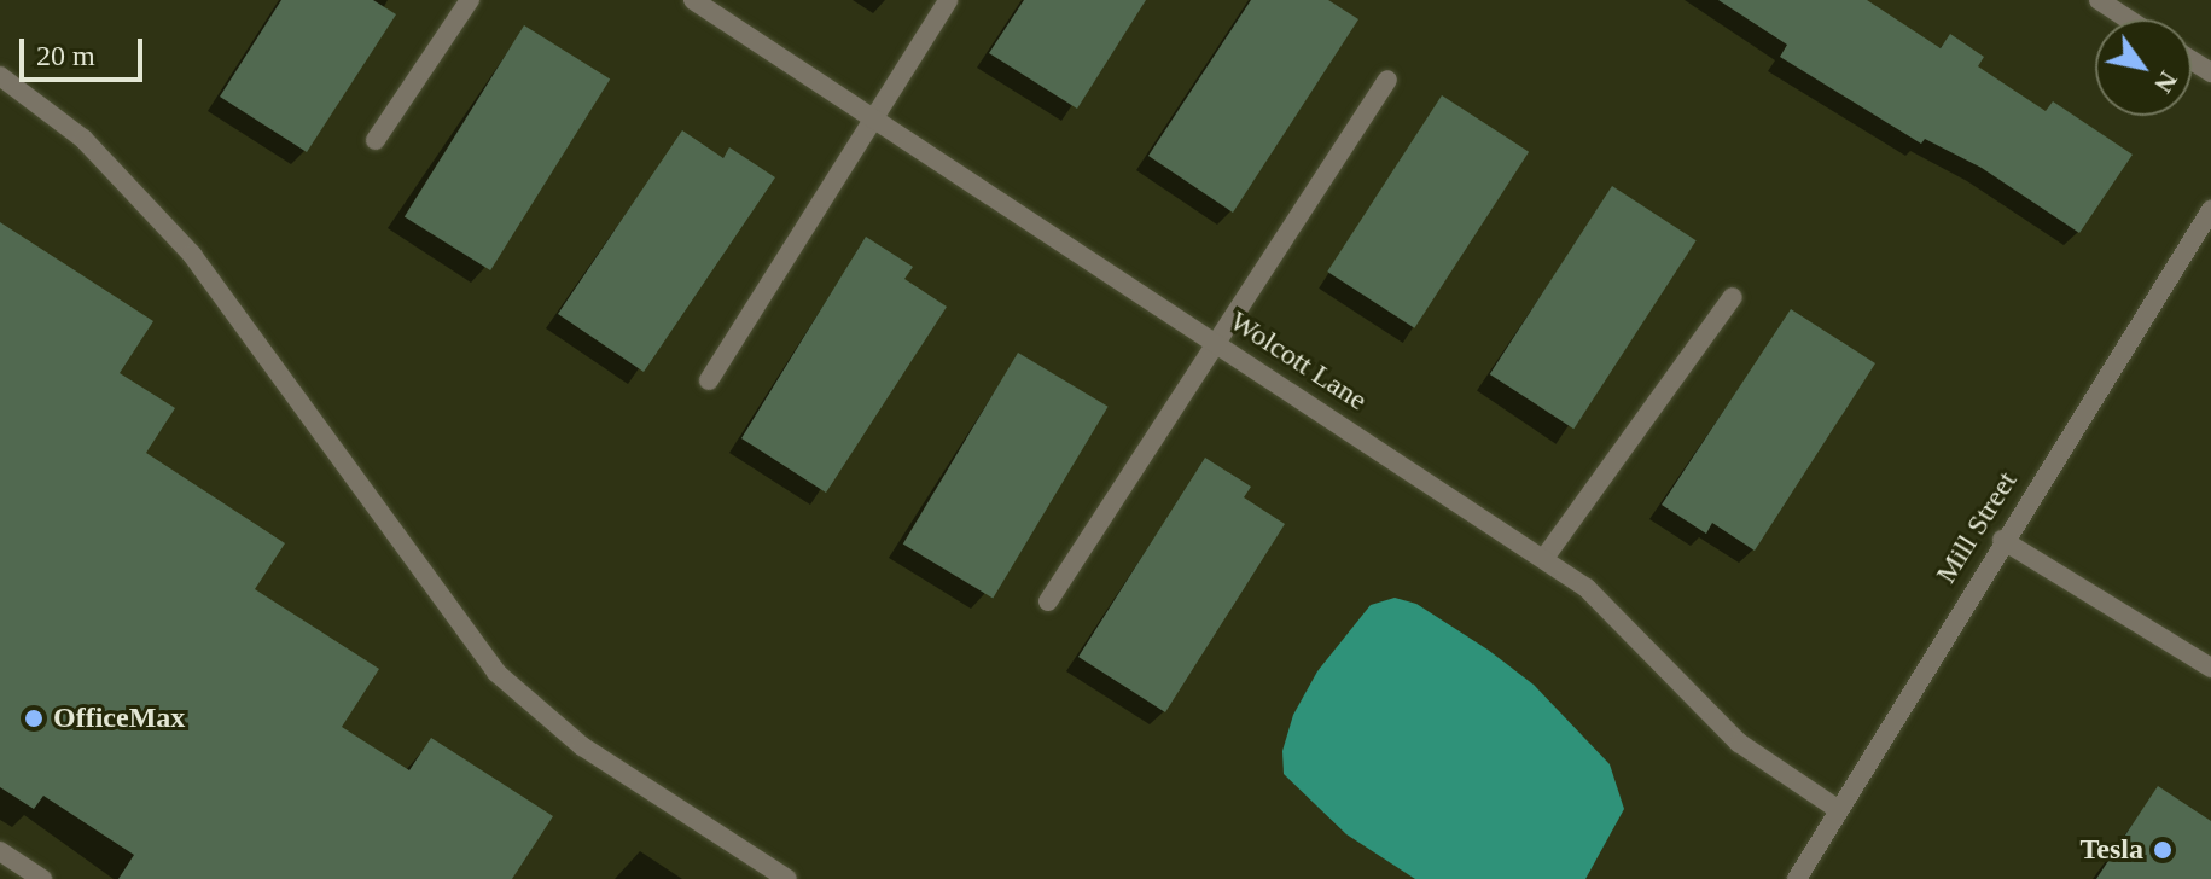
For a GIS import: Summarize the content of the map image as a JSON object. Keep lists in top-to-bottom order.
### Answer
{
  "streets": {
    "street": ["Wolcott Lane", "Mill Street"]
  },
  "crossings": [
    ["Wolcott Lane", "Mill Street"]
  ],
  "places": ["OfficeMax", "Tesla"],
  "scale_bar": "20 m",
  "north": "bottom right"
}
